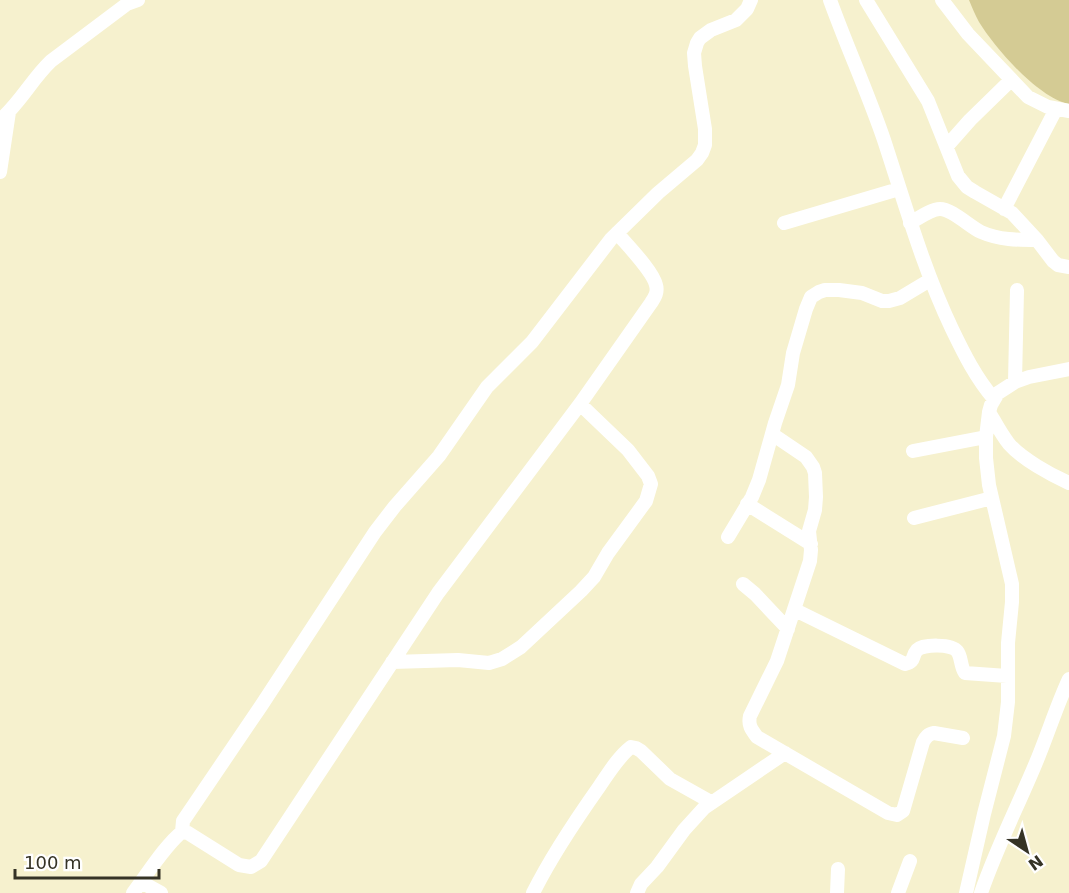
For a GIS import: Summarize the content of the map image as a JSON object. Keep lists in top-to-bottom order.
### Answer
{
  "scale_bar": "100 m",
  "north": "bottom right"
}
